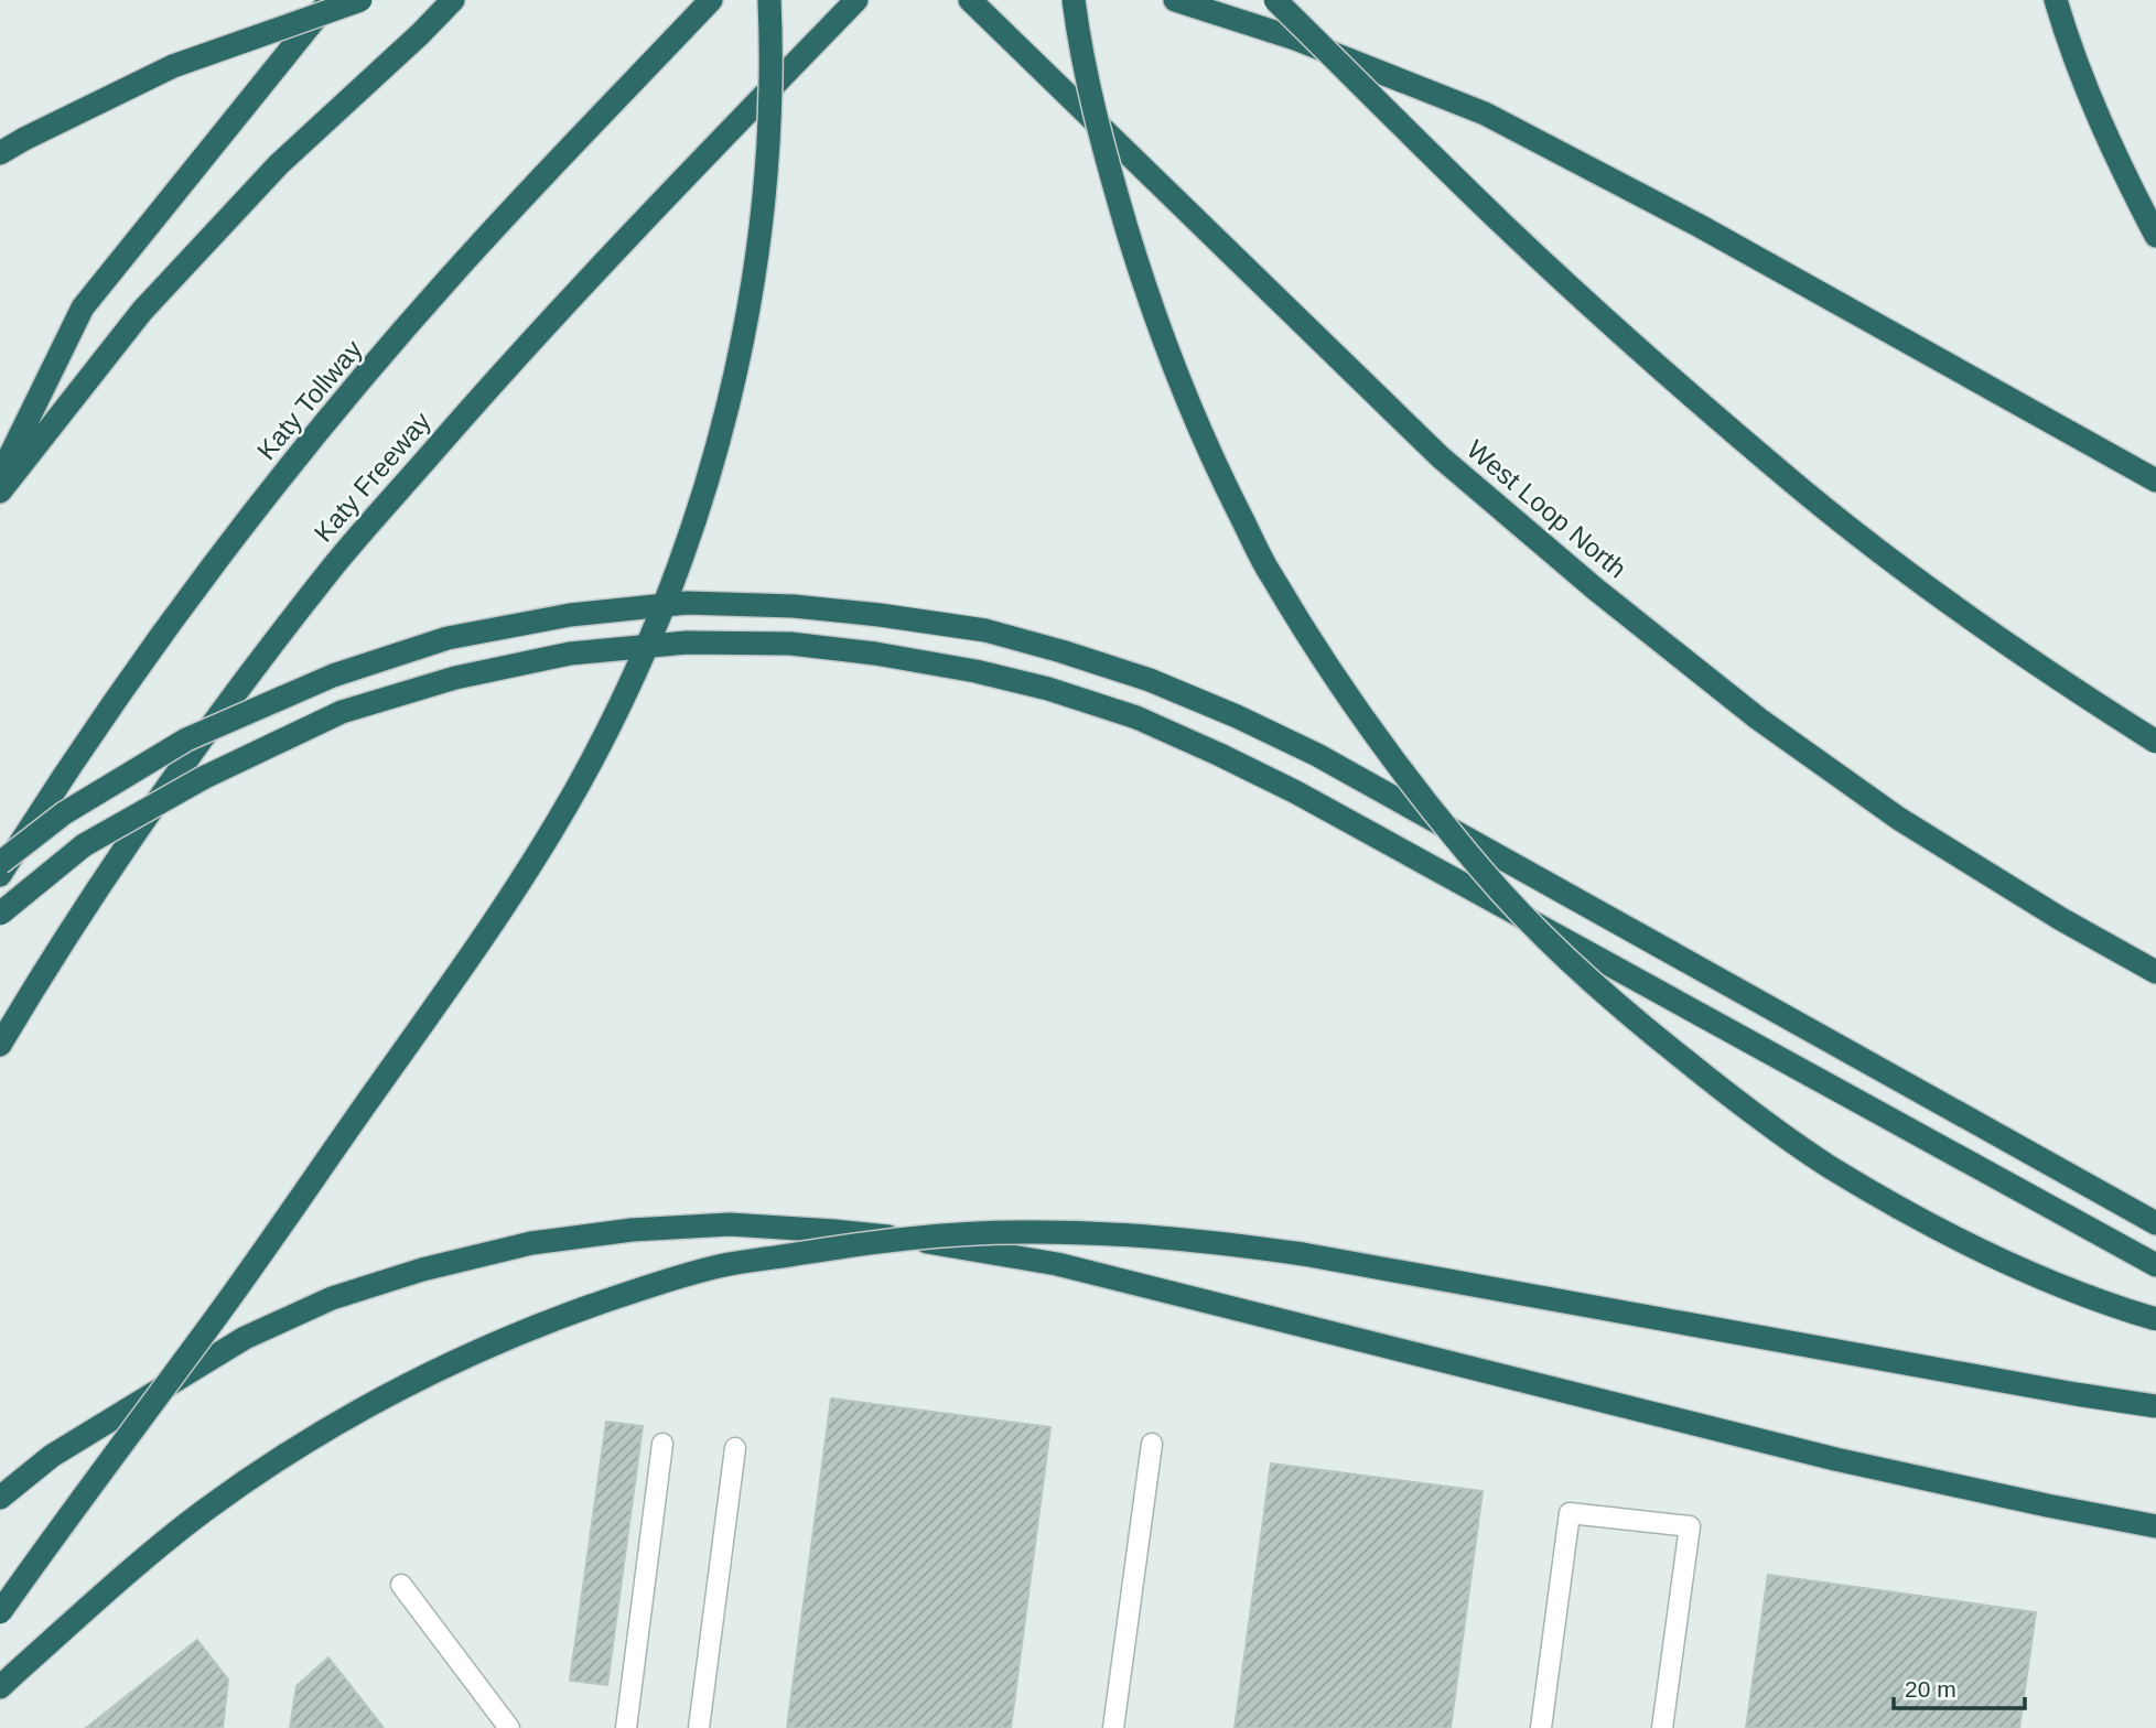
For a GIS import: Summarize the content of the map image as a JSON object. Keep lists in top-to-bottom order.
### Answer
{
  "streets": {
    "highway": ["Katy Tollway", "Katy Freeway", "West Loop North"]
  },
  "scale_bar": "20 m"
}
